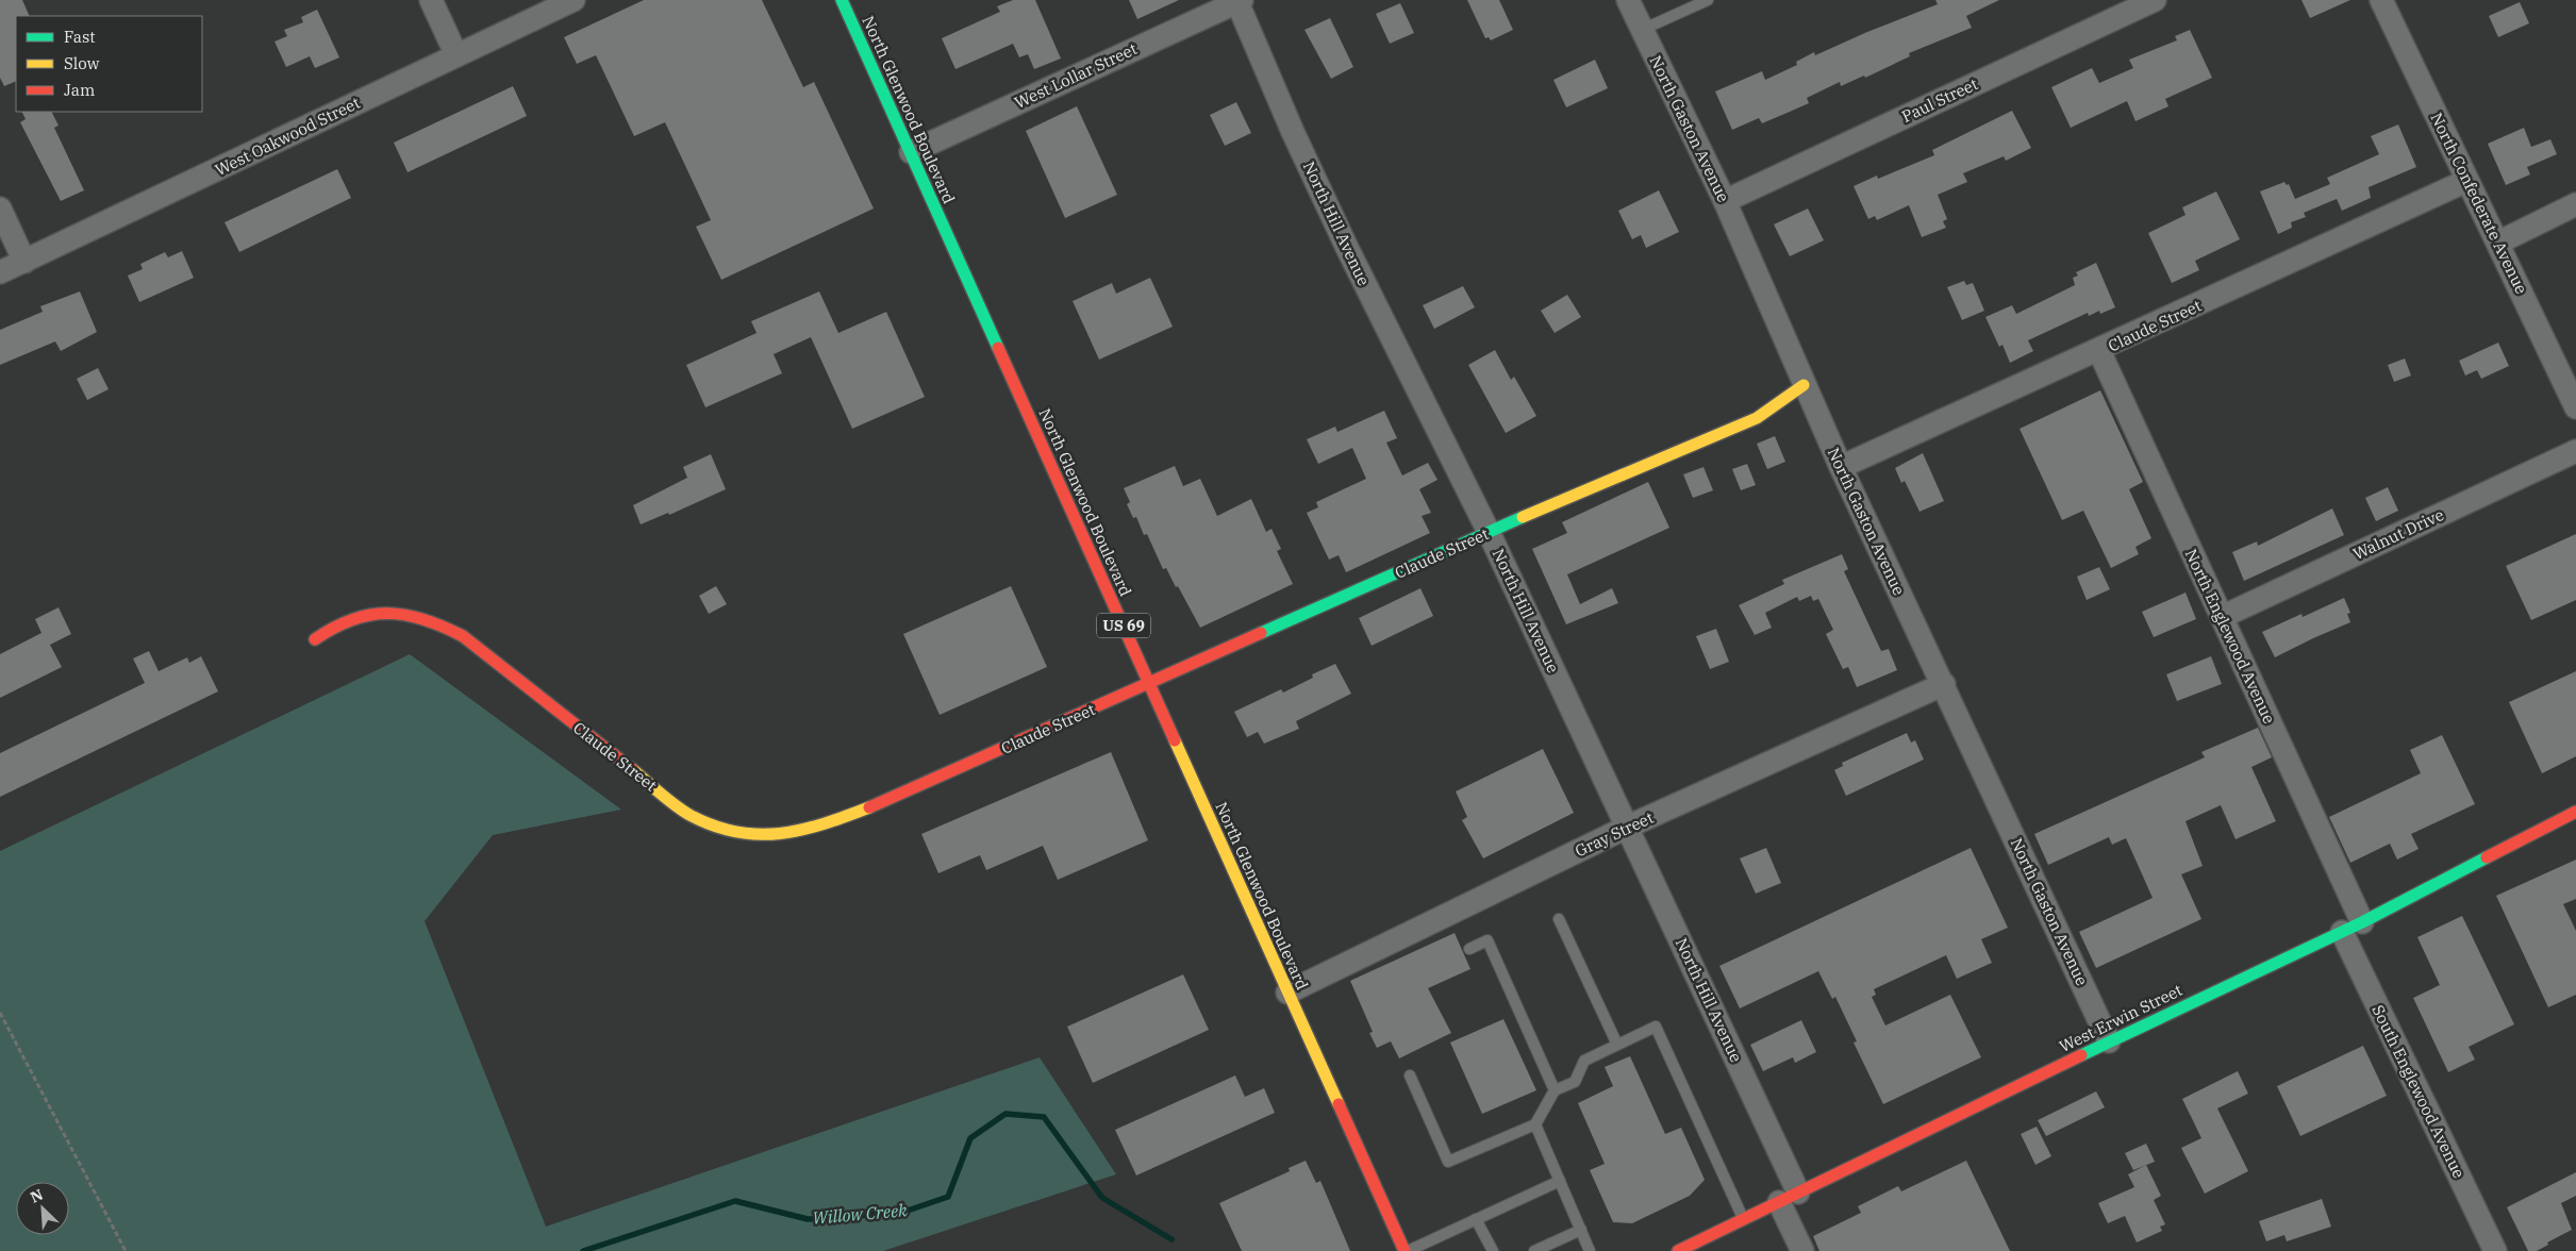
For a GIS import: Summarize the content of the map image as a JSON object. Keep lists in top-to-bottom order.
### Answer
{
  "streets": {
    "main road": [
      "North Glenwood Boulevard",
      "Claude Street",
      "US 69",
      "West Erwin Street"
    ],
    "street": [
      "West Lollar Street",
      "Paul Street",
      "North Gaston Avenue",
      "West Oakwood Street",
      "North Confederate Avenue",
      "North Hill Avenue",
      "Walnut Drive",
      "North Englewood Avenue",
      "Gray Street",
      "South Englewood Avenue"
    ]
  },
  "crossings": [
    ["West Lollar Street", "North Glenwood Boulevard"],
    ["West Lollar Street", "North Hill Avenue"],
    ["Paul Street", "North Gaston Avenue"],
    ["North Glenwood Boulevard", "Claude Street"],
    ["North Glenwood Boulevard", "Gray Street"],
    ["North Gaston Avenue", "Claude Street"],
    ["North Gaston Avenue", "Gray Street"],
    ["North Gaston Avenue", "West Erwin Street"],
    ["North Confederate Avenue", "Claude Street"],
    ["North Hill Avenue", "Claude Street"],
    ["North Hill Avenue", "Gray Street"],
    ["North Hill Avenue", "West Erwin Street"],
    ["Claude Street", "North Englewood Avenue"],
    ["Walnut Drive", "North Englewood Avenue"],
    ["North Englewood Avenue", "West Erwin Street"],
    ["West Erwin Street", "South Englewood Avenue"]
  ],
  "water": ["Willow Creek"],
  "legend": ["Fast", "Slow", "Jam"],
  "north": "top left"
}
